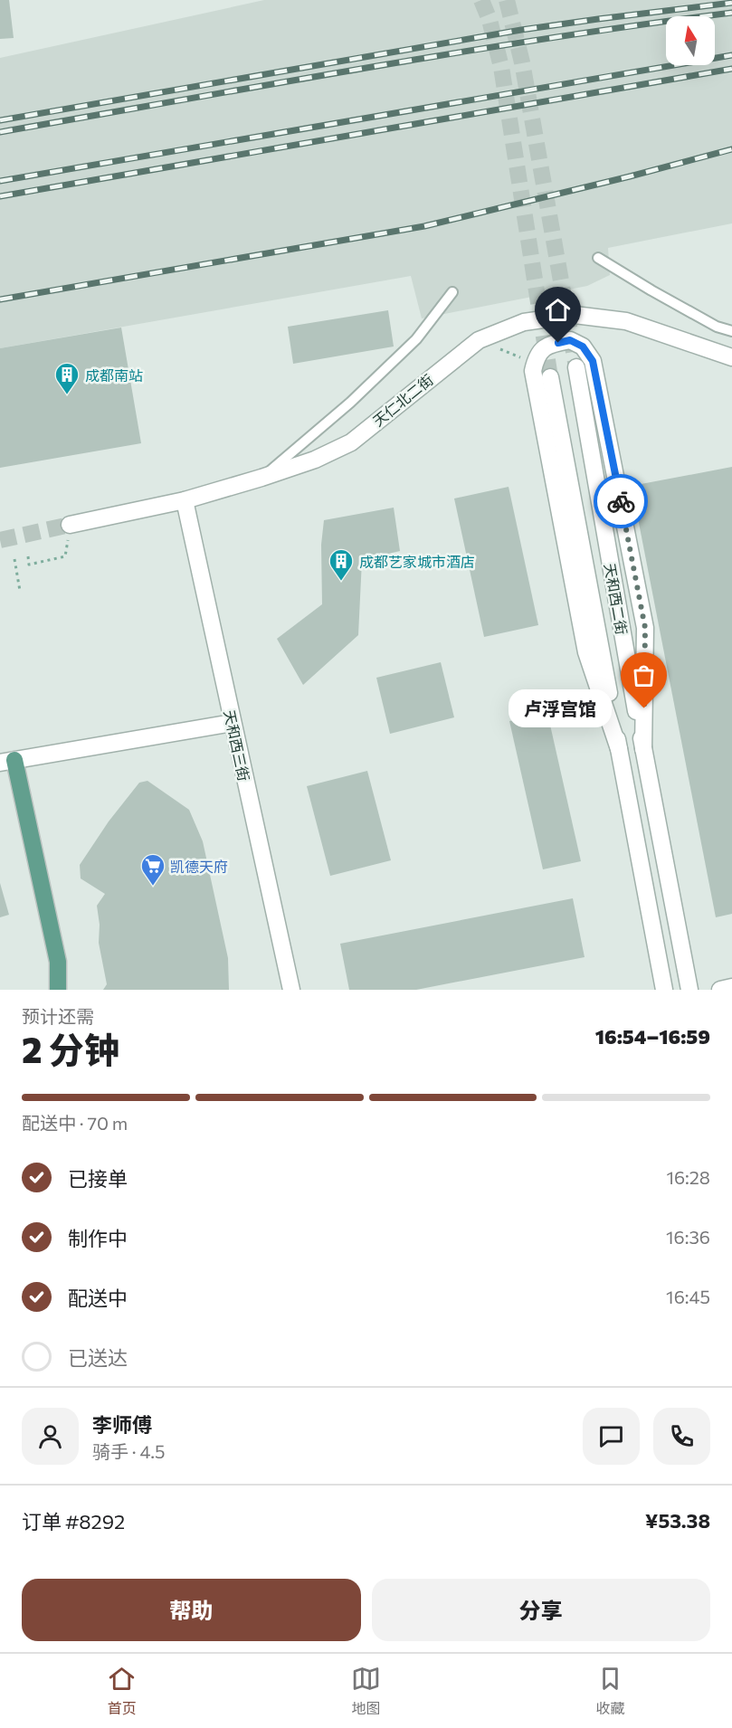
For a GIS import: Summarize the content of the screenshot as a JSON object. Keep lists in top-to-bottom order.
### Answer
{
  "streets": {
    "street": ["天仁北二街", "天和西二街", "天和西三街"]
  },
  "crossings": [
    ["天仁北二街", "天和西三街"]
  ],
  "places": {
    "building": ["成都南站", "成都艺家城市酒店"],
    "other": ["卢浮宫馆"],
    "supermarket": ["凯德天府"]
  },
  "north": "top",
  "page": {
    "bubble": "卢浮宫馆",
    "heading": ["2 分钟", "预计还需", "16:54–16:59"],
    "panel": [
      "李师傅",
      "骑手 · 4.5",
      "订单 #8292",
      "¥53.38"
    ],
    "bar": "配送中 · 70 m",
    "list": [
      ["已接单", "16:28"],
      ["制作中", "16:36"],
      ["配送中", "16:45"],
      "已送达"
    ],
    "buttons": ["帮助", "分享"],
    "tabs": ["首页", "地图", "收藏"]
  }
}
